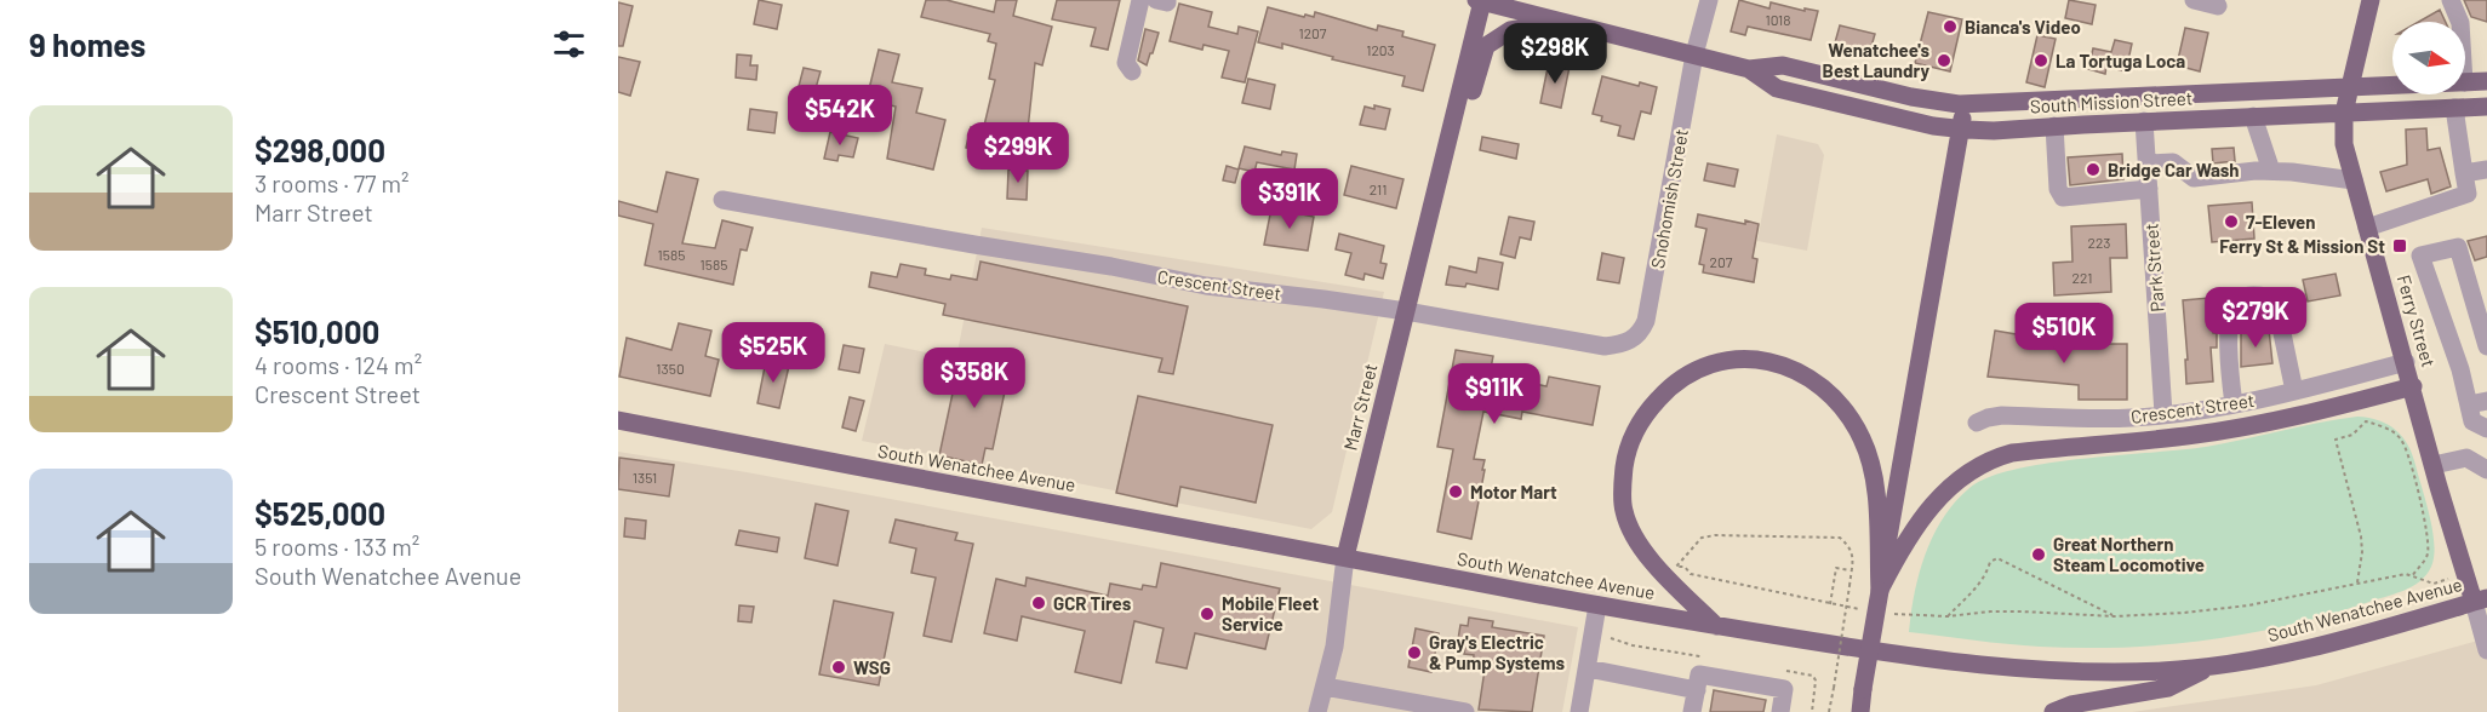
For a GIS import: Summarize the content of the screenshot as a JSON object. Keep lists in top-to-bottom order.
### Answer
{
  "streets": {
    "main road": [
      "South Mission Street",
      "Ferry Street",
      "Marr Street",
      "South Wenatchee Avenue"
    ],
    "street": ["Snohomish Street", "Park Street", "Crescent Street"]
  },
  "crossings": [
    ["South Mission Street", "Snohomish Street"],
    ["South Mission Street", "Park Street"],
    ["South Mission Street", "Ferry Street"],
    ["South Mission Street", "Marr Street"],
    ["Snohomish Street", "Crescent Street"],
    ["Park Street", "Crescent Street"],
    ["Crescent Street", "Ferry Street"],
    ["Crescent Street", "Marr Street"],
    ["Ferry Street", "South Wenatchee Avenue"],
    ["Marr Street", "South Wenatchee Avenue"]
  ],
  "places": {
    "other": [
      "Bianca's Video",
      "Wenatchee's Best Laundry",
      "La Tortuga Loca",
      "Bridge Car Wash",
      "7-Eleven",
      "Motor Mart",
      "Great Northern Steam Locomotive",
      "GCR Tires",
      "Mobile Fleet Service",
      "Gray's Electric & Pump Systems",
      "WSG"
    ],
    "transit": ["Ferry St & Mission St"]
  },
  "house_numbers": [
    "1018",
    "1207",
    "1203",
    "211",
    "223",
    "1585",
    "207",
    "1585",
    "221",
    "1350",
    "1351"
  ],
  "north": "right",
  "page": {
    "heading": "9 homes",
    "price": [
      "$298K",
      "$542K",
      "$299K",
      "$391K",
      "$279K",
      "$510K",
      "$525K",
      "$358K",
      "$911K"
    ],
    "list": [
      {
        "name": "$298,000",
        "note": "3 rooms · 77 m² · Marr Street"
      },
      {
        "name": "$510,000",
        "note": "4 rooms · 124 m² · Crescent Street"
      },
      {
        "name": "$525,000",
        "note": "5 rooms · 133 m² · South Wenatchee Avenue"
      }
    ]
  }
}
